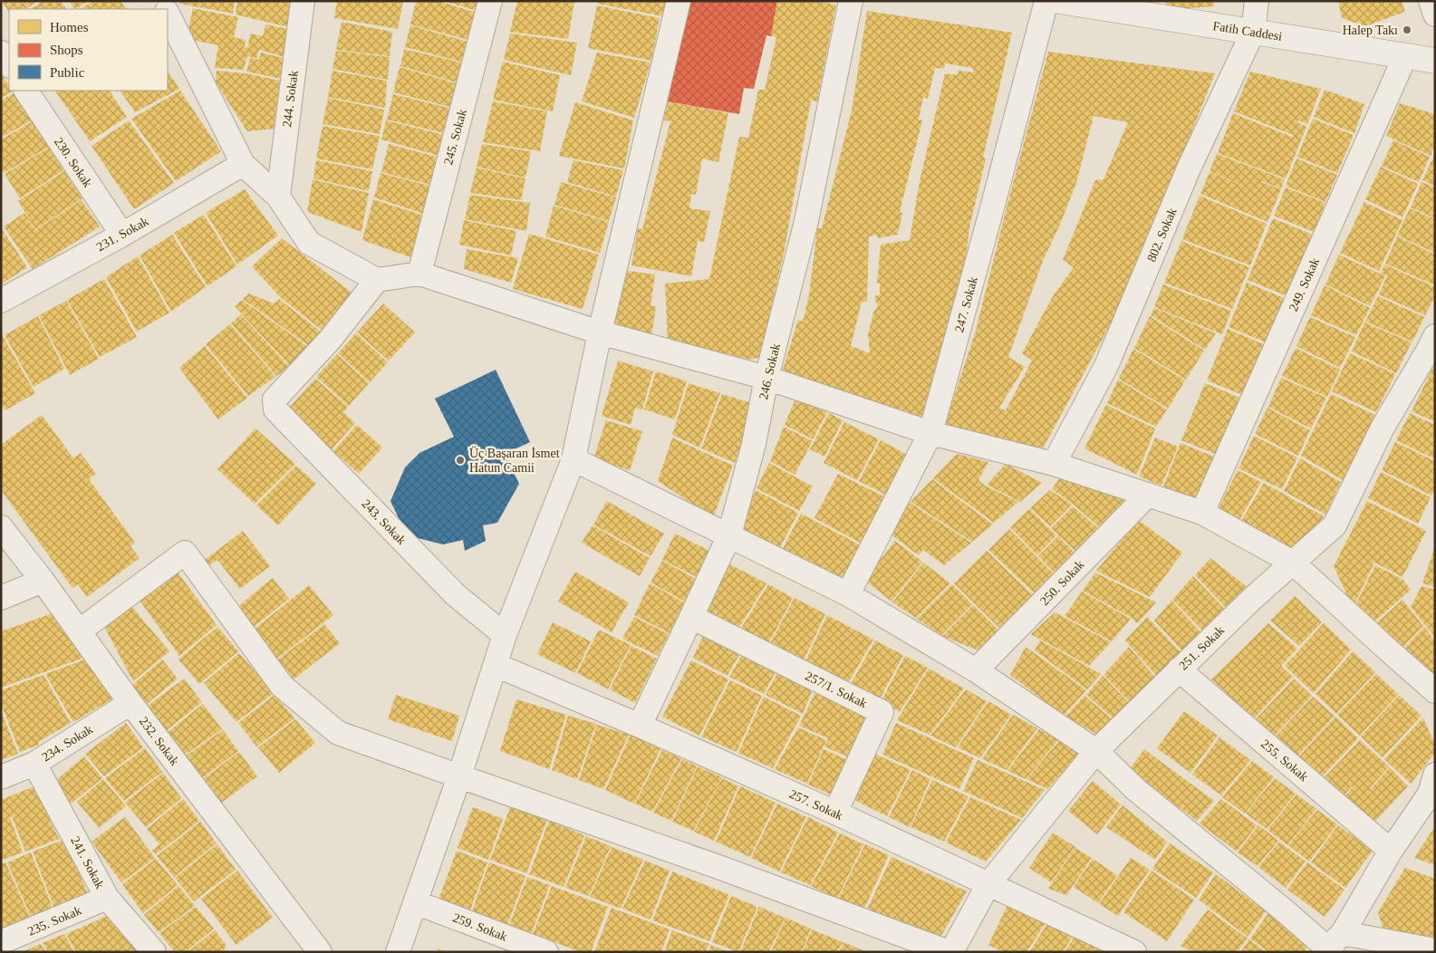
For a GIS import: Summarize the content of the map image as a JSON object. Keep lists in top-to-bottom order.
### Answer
{
  "streets": {
    "main road": ["Fatih Caddesi"],
    "street": [
      "244. Sokak",
      "245. Sokak",
      "230. Sokak",
      "231. Sokak",
      "802. Sokak",
      "249. Sokak",
      "247. Sokak",
      "246. Sokak",
      "243. Sokak",
      "250. Sokak",
      "251. Sokak",
      "257/1. Sokak",
      "232. Sokak",
      "234. Sokak",
      "255. Sokak",
      "257. Sokak",
      "241. Sokak",
      "235. Sokak",
      "259. Sokak"
    ]
  },
  "crossings": [
    ["Fatih Caddesi", "802. Sokak"],
    ["Fatih Caddesi", "249. Sokak"],
    ["230. Sokak", "231. Sokak"],
    ["246. Sokak", "257/1. Sokak"],
    ["246. Sokak", "257. Sokak"],
    ["251. Sokak", "255. Sokak"],
    ["251. Sokak", "257. Sokak"],
    ["257/1. Sokak", "257. Sokak"],
    ["232. Sokak", "234. Sokak"],
    ["234. Sokak", "241. Sokak"],
    ["241. Sokak", "235. Sokak"]
  ],
  "places": ["Halep Takı", "Üç Başaran İsmet Hatun Camii"],
  "legend": ["Homes", "Shops", "Public"]
}
